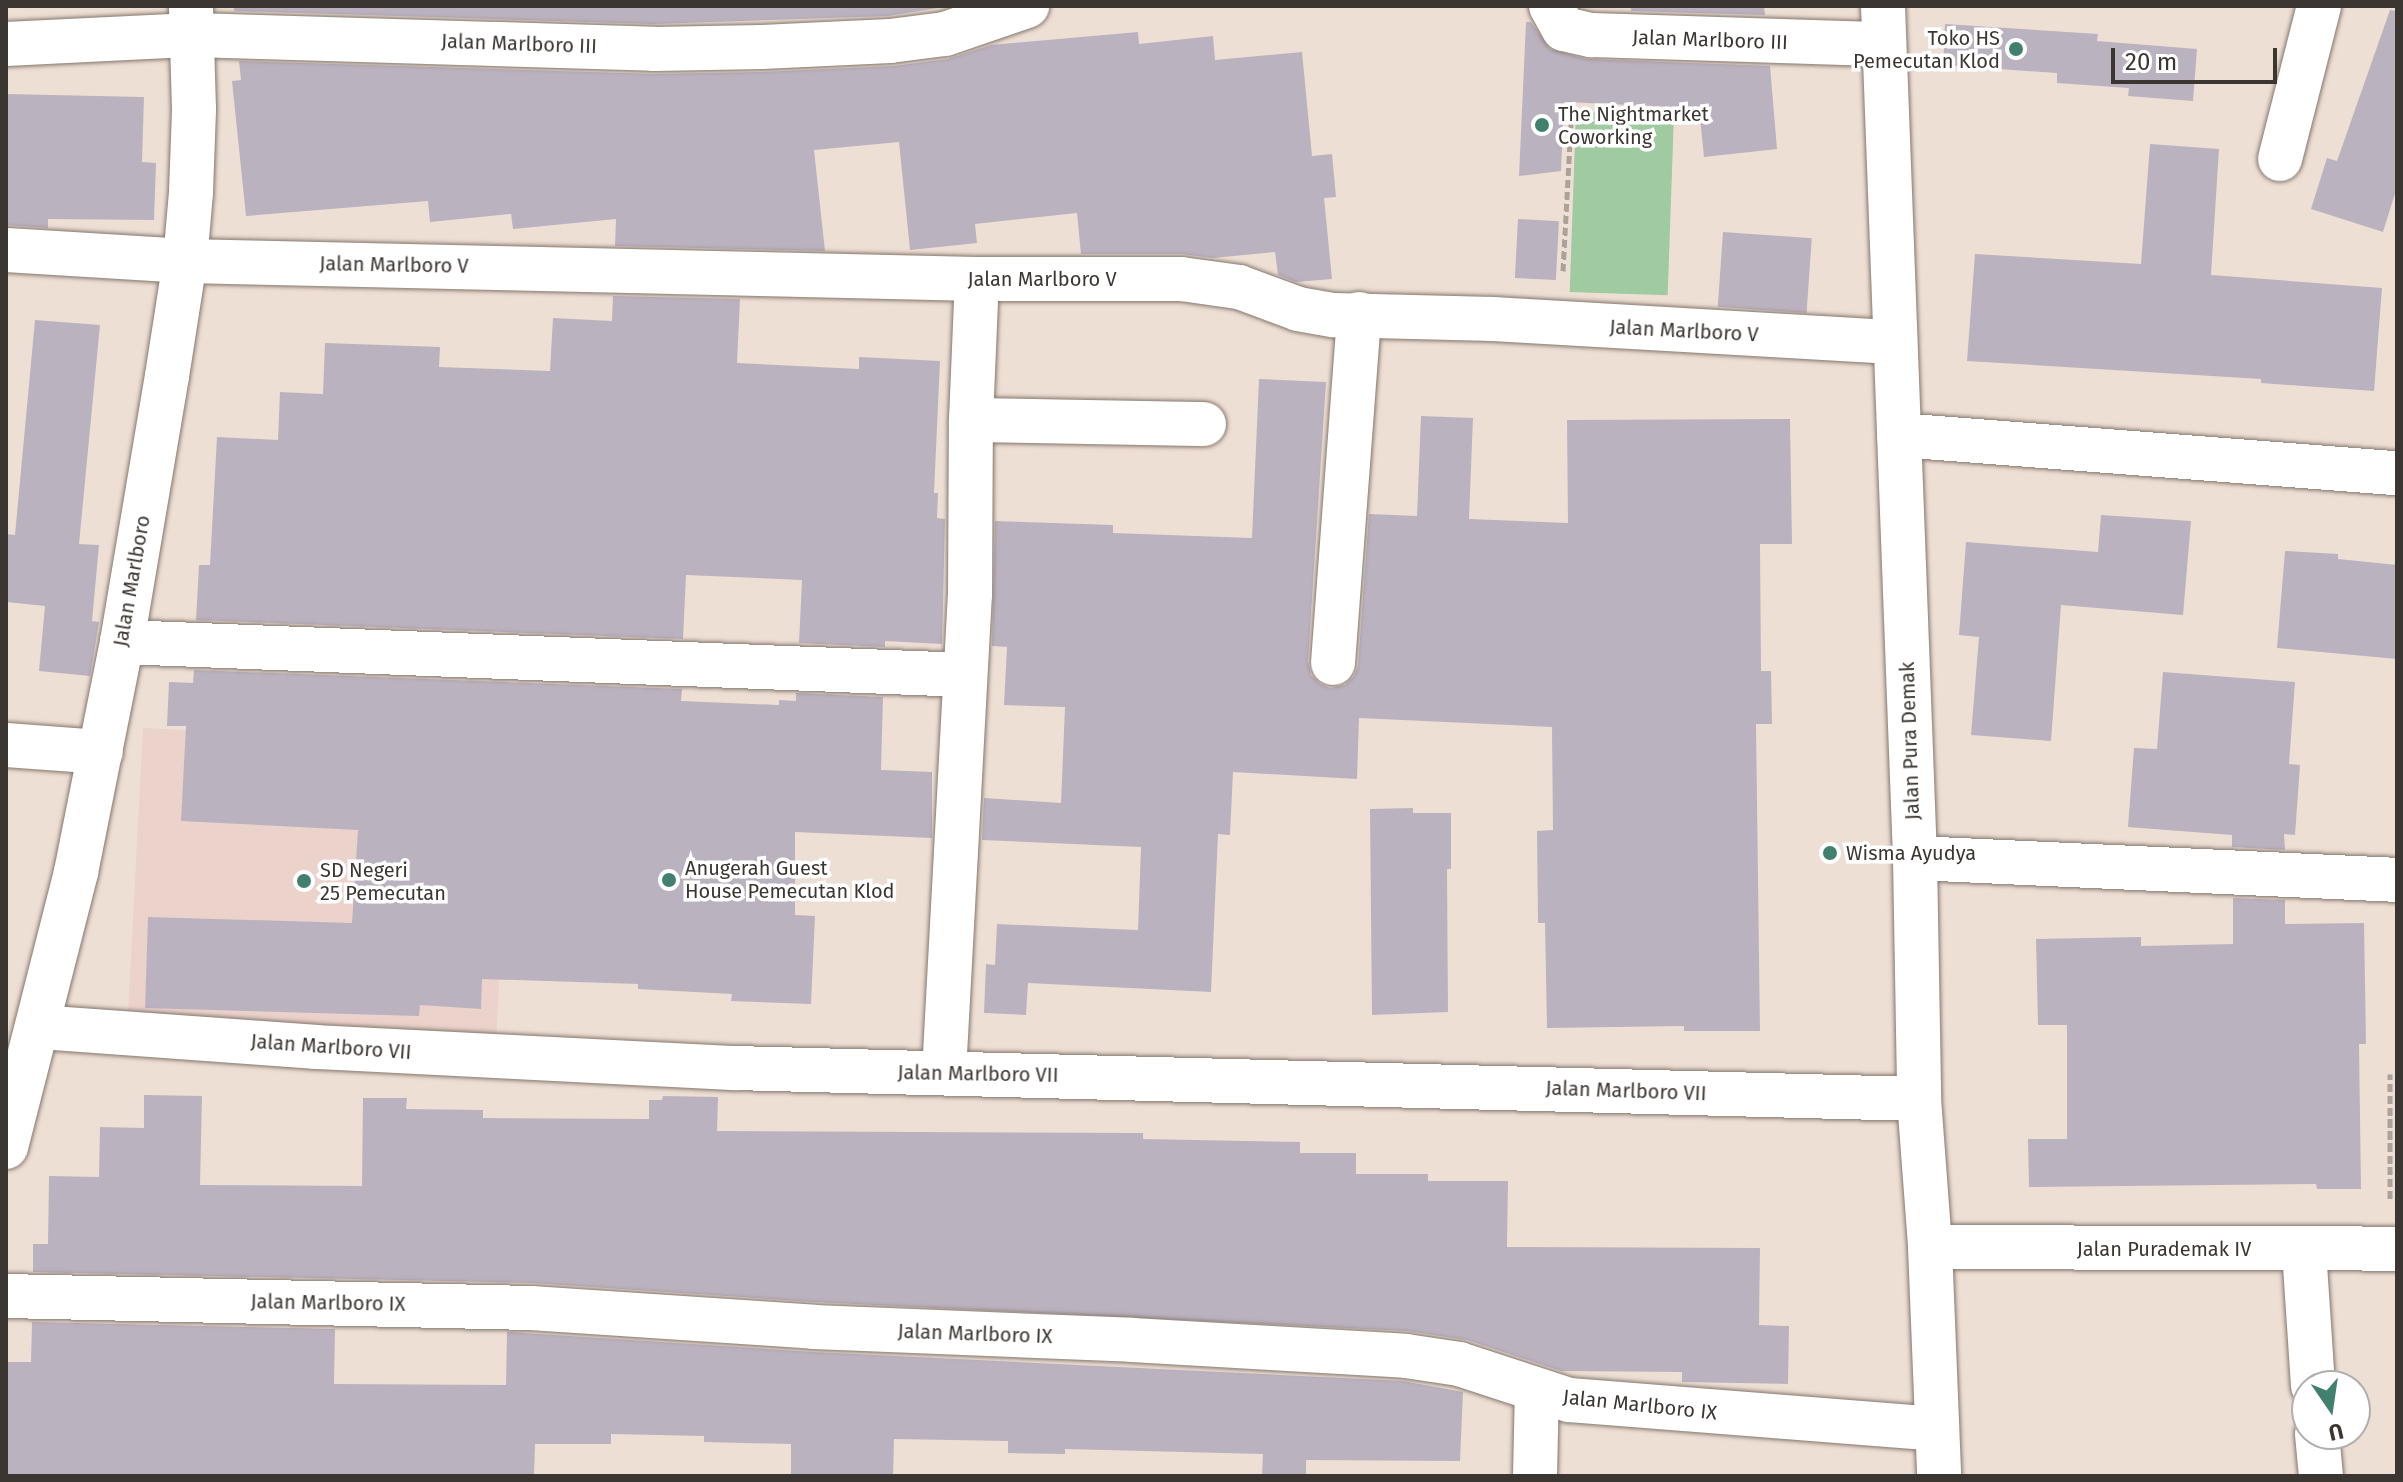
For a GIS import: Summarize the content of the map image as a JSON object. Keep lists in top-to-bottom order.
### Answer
{
  "streets": {
    "street": [
      "Jalan Marlboro III",
      "Jalan Marlboro V",
      "Jalan Marlboro",
      "Jalan Pura Demak",
      "Jalan Marlboro VII",
      "Jalan Purademak IV",
      "Jalan Marlboro IX"
    ]
  },
  "crossings": [
    ["Jalan Marlboro III", "Jalan Marlboro"],
    ["Jalan Marlboro III", "Jalan Pura Demak"],
    ["Jalan Marlboro V", "Jalan Marlboro"],
    ["Jalan Marlboro V", "Jalan Pura Demak"],
    ["Jalan Marlboro", "Jalan Marlboro VII"],
    ["Jalan Pura Demak", "Jalan Marlboro VII"],
    ["Jalan Pura Demak", "Jalan Purademak IV"],
    ["Jalan Pura Demak", "Jalan Marlboro IX"]
  ],
  "places": [
    "Toko HS Pemecutan Klod",
    "The Nightmarket Coworking",
    "Wisma Ayudya",
    "Anugerah Guest House Pemecutan Klod",
    "SD Negeri 25 Pemecutan"
  ],
  "scale_bar": "20 m",
  "north": "bottom"
}
